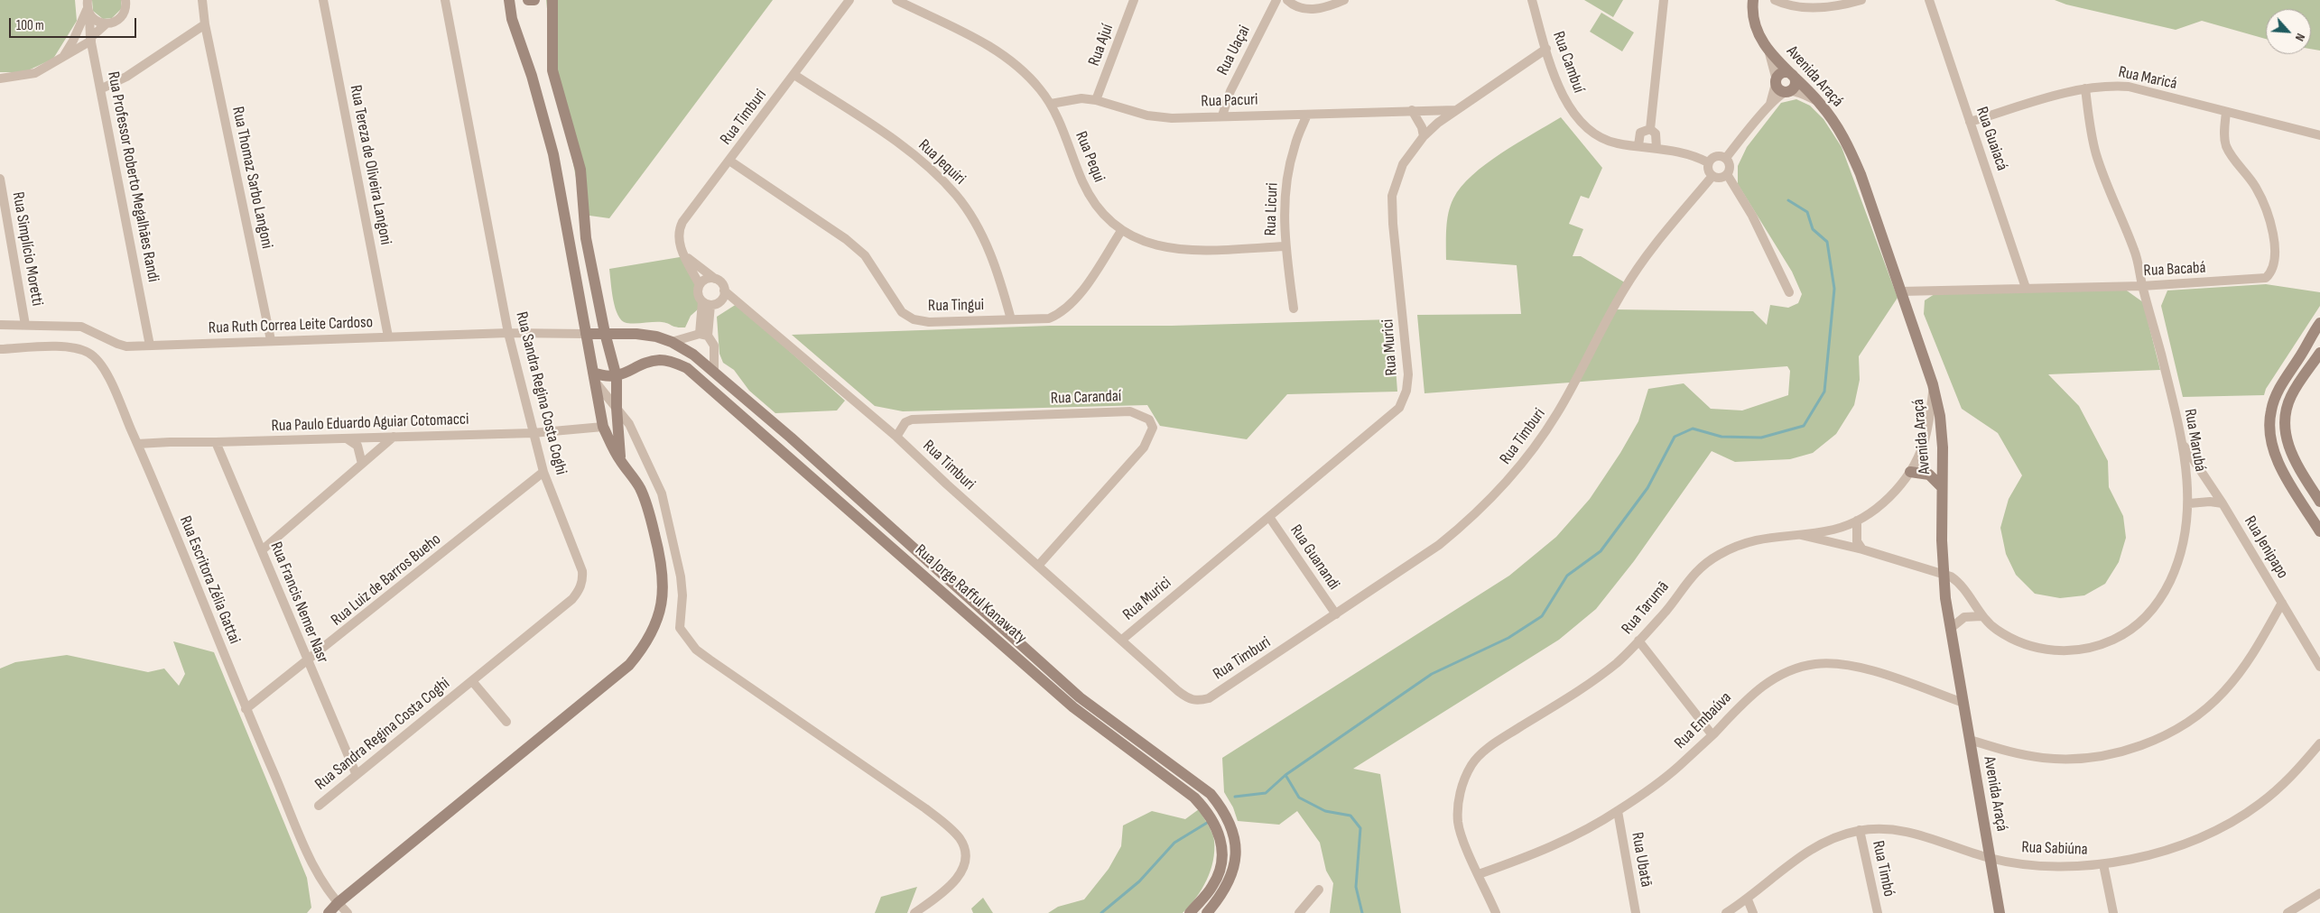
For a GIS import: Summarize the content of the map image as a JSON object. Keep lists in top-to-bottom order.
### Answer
{
  "streets": {
    "main road": ["Avenida Araçá", "Rua Jorge Rafful Kanawaty"],
    "street": [
      "Rua Ajuí",
      "Rua Uaçai",
      "Rua Cambuí",
      "Rua Maricá",
      "Rua Pacuri",
      "Rua Timburi",
      "Rua Guaiacá",
      "Rua Pequi",
      "Rua Jequiri",
      "Rua Tereza de Oliveira Langoni",
      "Rua Professor Roberto Megalhães Randi",
      "Rua Thomaz Sarbo Langoni",
      "Rua Licuri",
      "Rua Simplício Moretti",
      "Rua Bacabá",
      "Rua Tingui",
      "Rua Ruth Correa Leite Cardoso",
      "Rua Murici",
      "Rua Sandra Regina Costa Coghi",
      "Rua Carandaí",
      "Rua Paulo Eduardo Aguiar Cotomacci",
      "Rua Marubá",
      "Rua Jenipapo",
      "Rua Guanandi",
      "Rua Escritora Zélia Gattai",
      "Rua Luiz de Barros Bueho",
      "Rua Francis Nemer Nasr",
      "Rua Tarumã",
      "Rua Embaúva",
      "Rua Sabiúna",
      "Rua Ubatã",
      "Rua Timbó"
    ]
  },
  "crossings": [
    ["Rua Ajuí", "Rua Pacuri"],
    ["Rua Uaçai", "Rua Pacuri"],
    ["Rua Cambuí", "Rua Murici"],
    ["Avenida Araçá", "Rua Bacabá"],
    ["Avenida Araçá", "Rua Marubá"],
    ["Avenida Araçá", "Rua Tarumã"],
    ["Avenida Araçá", "Rua Embaúva"],
    ["Avenida Araçá", "Rua Sabiúna"],
    ["Rua Maricá", "Rua Guaiacá"],
    ["Rua Maricá", "Rua Bacabá"],
    ["Rua Maricá", "Rua Marubá"],
    ["Rua Pacuri", "Rua Pequi"],
    ["Rua Pacuri", "Rua Licuri"],
    ["Rua Pacuri", "Rua Murici"],
    ["Rua Timburi", "Rua Jequiri"],
    ["Rua Timburi", "Rua Tingui"],
    ["Rua Timburi", "Rua Murici"],
    ["Rua Timburi", "Rua Carandaí"],
    ["Rua Timburi", "Rua Guanandi"],
    ["Rua Guaiacá", "Rua Bacabá"],
    ["Rua Pequi", "Rua Licuri"],
    ["Rua Pequi", "Rua Tingui"],
    ["Rua Jequiri", "Rua Tingui"],
    ["Rua Tereza de Oliveira Langoni", "Rua Ruth Correa Leite Cardoso"],
    ["Rua Professor Roberto Megalhães Randi", "Rua Ruth Correa Leite Cardoso"],
    ["Rua Thomaz Sarbo Langoni", "Rua Ruth Correa Leite Cardoso"],
    ["Rua Simplício Moretti", "Rua Ruth Correa Leite Cardoso"],
    ["Rua Bacabá", "Rua Marubá"],
    ["Rua Ruth Correa Leite Cardoso", "Rua Sandra Regina Costa Coghi"],
    ["Rua Ruth Correa Leite Cardoso", "Rua Jorge Rafful Kanawaty"],
    ["Rua Murici", "Rua Guanandi"],
    ["Rua Sandra Regina Costa Coghi", "Rua Paulo Eduardo Aguiar Cotomacci"],
    ["Rua Sandra Regina Costa Coghi", "Rua Luiz de Barros Bueho"],
    ["Rua Sandra Regina Costa Coghi", "Rua Francis Nemer Nasr"],
    ["Rua Paulo Eduardo Aguiar Cotomacci", "Rua Escritora Zélia Gattai"],
    ["Rua Paulo Eduardo Aguiar Cotomacci", "Rua Francis Nemer Nasr"],
    ["Rua Marubá", "Rua Jenipapo"],
    ["Rua Marubá", "Rua Tarumã"],
    ["Rua Escritora Zélia Gattai", "Rua Luiz de Barros Bueho"],
    ["Rua Luiz de Barros Bueho", "Rua Francis Nemer Nasr"],
    ["Rua Tarumã", "Rua Embaúva"],
    ["Rua Embaúva", "Rua Ubatã"],
    ["Rua Sabiúna", "Rua Timbó"]
  ],
  "scale_bar": "100 m",
  "north": "bottom right"
}
